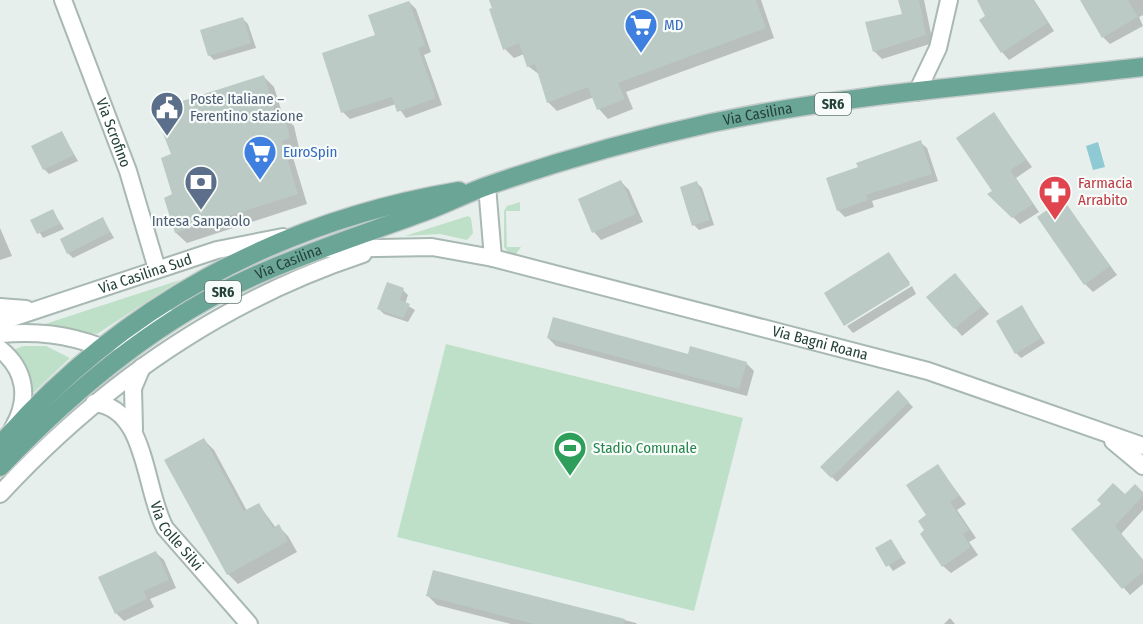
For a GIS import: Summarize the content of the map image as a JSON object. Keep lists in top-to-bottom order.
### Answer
{
  "streets": {
    "main road": ["SR6", "Via Casilina"],
    "street": [
      "Via Scrofino",
      "Via Casilina Sud",
      "Via Bagni Roana",
      "Via Colle Silvi"
    ]
  },
  "crossings": [
    ["Via Casilina", "Via Casilina Sud"],
    ["Via Scrofino", "Via Casilina Sud"]
  ],
  "places": {
    "supermarket": ["MD", "EuroSpin"],
    "public building": ["Poste Italiane – Ferentino stazione"],
    "bank": ["Intesa Sanpaolo"],
    "pharmacy": ["Farmacia Arrabito"],
    "sports": ["Stadio Comunale"]
  }
}
